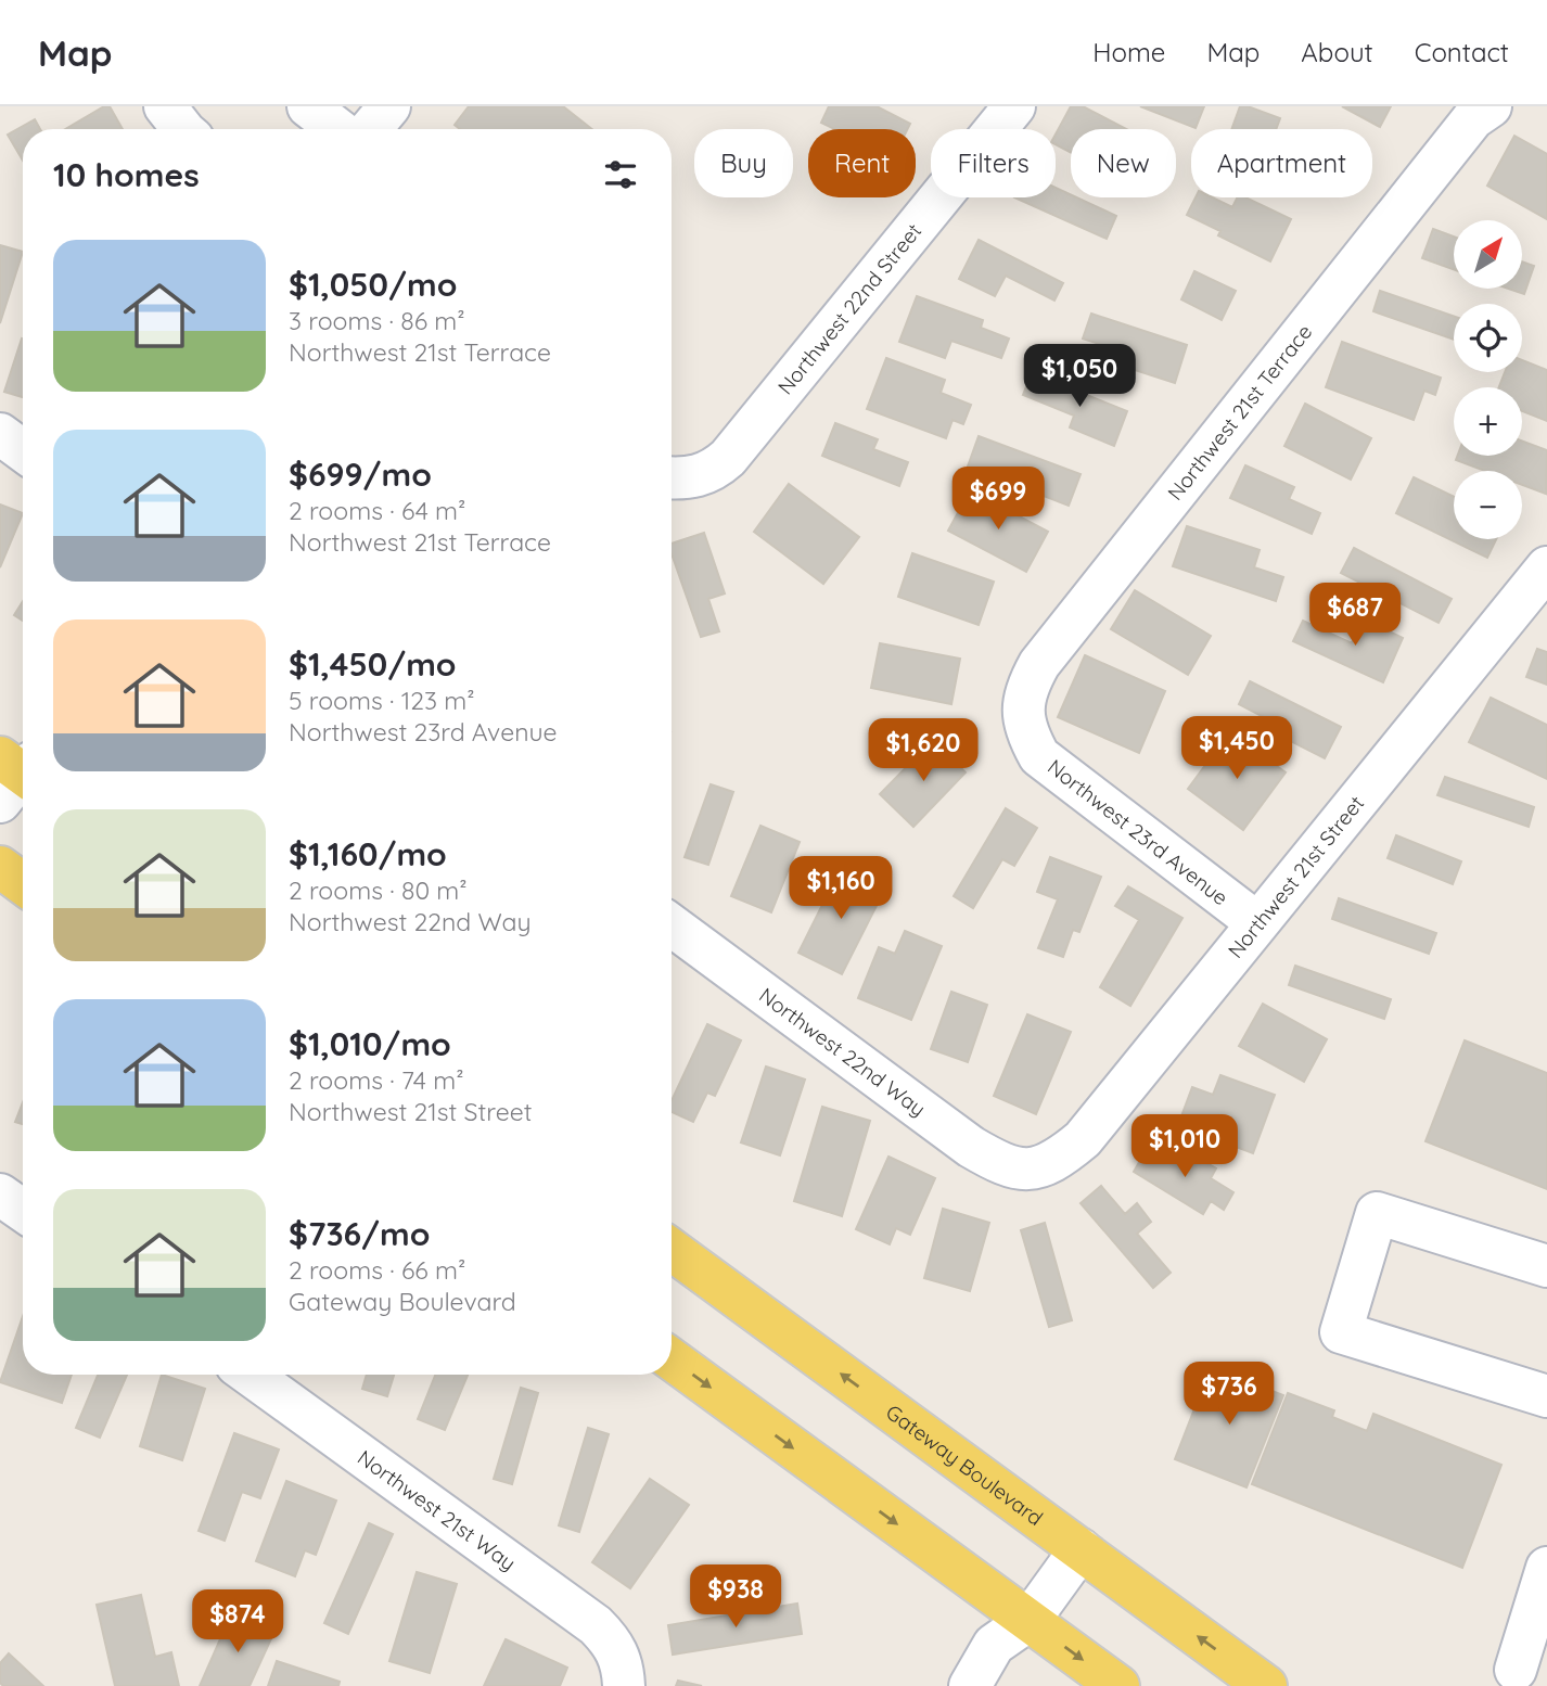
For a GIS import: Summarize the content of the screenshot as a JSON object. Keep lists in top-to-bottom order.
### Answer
{
  "streets": {
    "main road": ["Gateway Boulevard"],
    "street": [
      "Northwest 22nd Street",
      "Northwest 21st Terrace",
      "Northwest 23rd Avenue",
      "Northwest 21st Street",
      "Northwest 22nd Way",
      "Northwest 21st Way"
    ]
  },
  "crossings": [
    ["Northwest 21st Terrace", "Northwest 23rd Avenue"],
    ["Northwest 23rd Avenue", "Northwest 21st Street"],
    ["Northwest 21st Street", "Northwest 22nd Way"]
  ],
  "north": "top right",
  "page": {
    "header": "Map",
    "nav": [
      "Home",
      "Map",
      "About",
      "Contact"
    ],
    "chip": [
      "Buy",
      "Rent",
      "Filters",
      "New",
      "Apartment"
    ],
    "heading": "10 homes",
    "map_buttons": ["+", "−"],
    "list": [
      {
        "name": "$1,050/mo",
        "note": "3 rooms · 86 m² · Northwest 21st Terrace"
      },
      {
        "name": "$699/mo",
        "note": "2 rooms · 64 m² · Northwest 21st Terrace"
      },
      {
        "name": "$1,450/mo",
        "note": "5 rooms · 123 m² · Northwest 23rd Avenue"
      },
      {
        "name": "$1,160/mo",
        "note": "2 rooms · 80 m² · Northwest 22nd Way"
      },
      {
        "name": "$1,010/mo",
        "note": "2 rooms · 74 m² · Northwest 21st Street"
      },
      {
        "name": "$736/mo",
        "note": "2 rooms · 66 m² · Gateway Boulevard"
      }
    ],
    "price": [
      "$1,050",
      "$699",
      "$687",
      "$1,450",
      "$1,620",
      "$1,160",
      "$1,010",
      "$736",
      "$938",
      "$874"
    ]
  }
}
